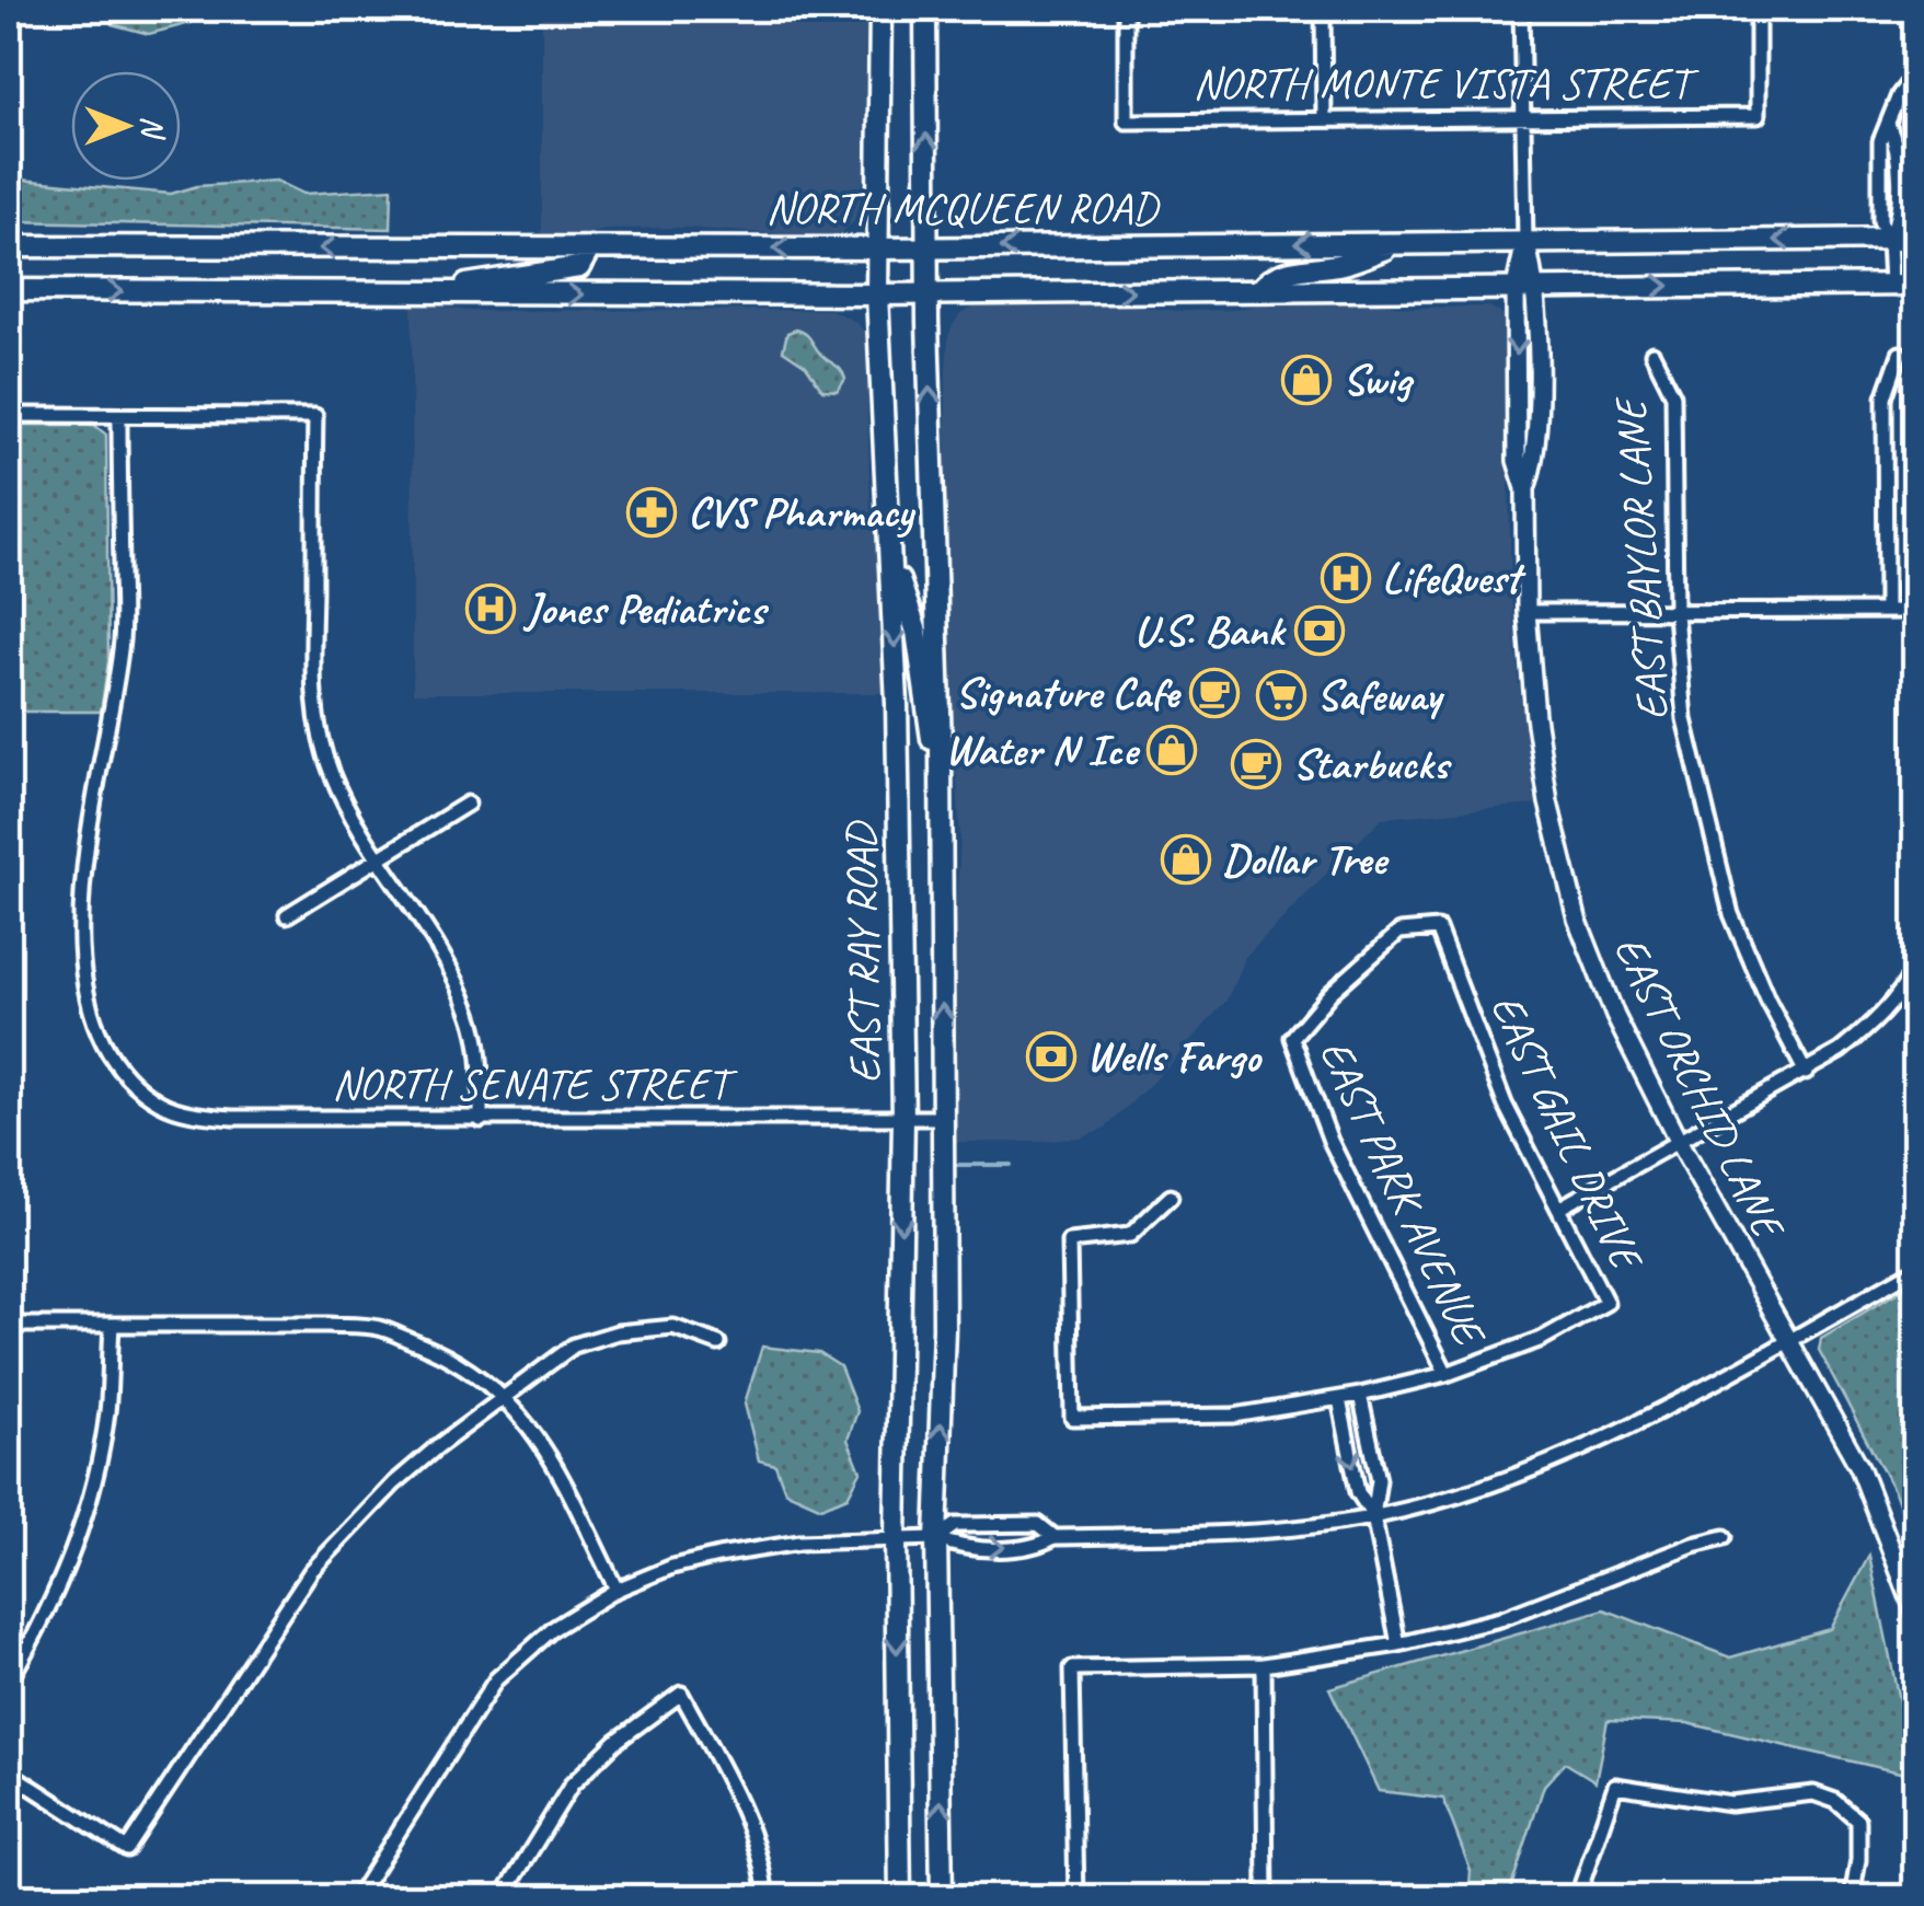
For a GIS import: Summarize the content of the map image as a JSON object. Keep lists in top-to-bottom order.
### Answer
{
  "streets": {
    "main road": ["NORTH MCQUEEN ROAD", "EAST RAY ROAD"],
    "street": [
      "NORTH MONTE VISTA STREET",
      "EAST BAYLOR LANE",
      "NORTH SENATE STREET",
      "EAST ORCHID LANE",
      "EAST GAIL DRIVE",
      "EAST PARK AVENUE"
    ]
  },
  "crossings": [
    ["NORTH MONTE VISTA STREET", "EAST ORCHID LANE"],
    ["NORTH MCQUEEN ROAD", "EAST RAY ROAD"],
    ["NORTH MCQUEEN ROAD", "EAST ORCHID LANE"],
    ["EAST RAY ROAD", "NORTH SENATE STREET"],
    ["EAST GAIL DRIVE", "EAST PARK AVENUE"]
  ],
  "places": {
    "shop": ["Swig", "Water N Ice", "Dollar Tree"],
    "pharmacy": ["CVS Pharmacy"],
    "hospital": ["LifeQuest", "Jones Pediatrics"],
    "bank": ["U.S. Bank", "Wells Fargo"],
    "cafe": ["Signature Cafe", "Starbucks"],
    "supermarket": ["Safeway"]
  },
  "north": "right"
}
